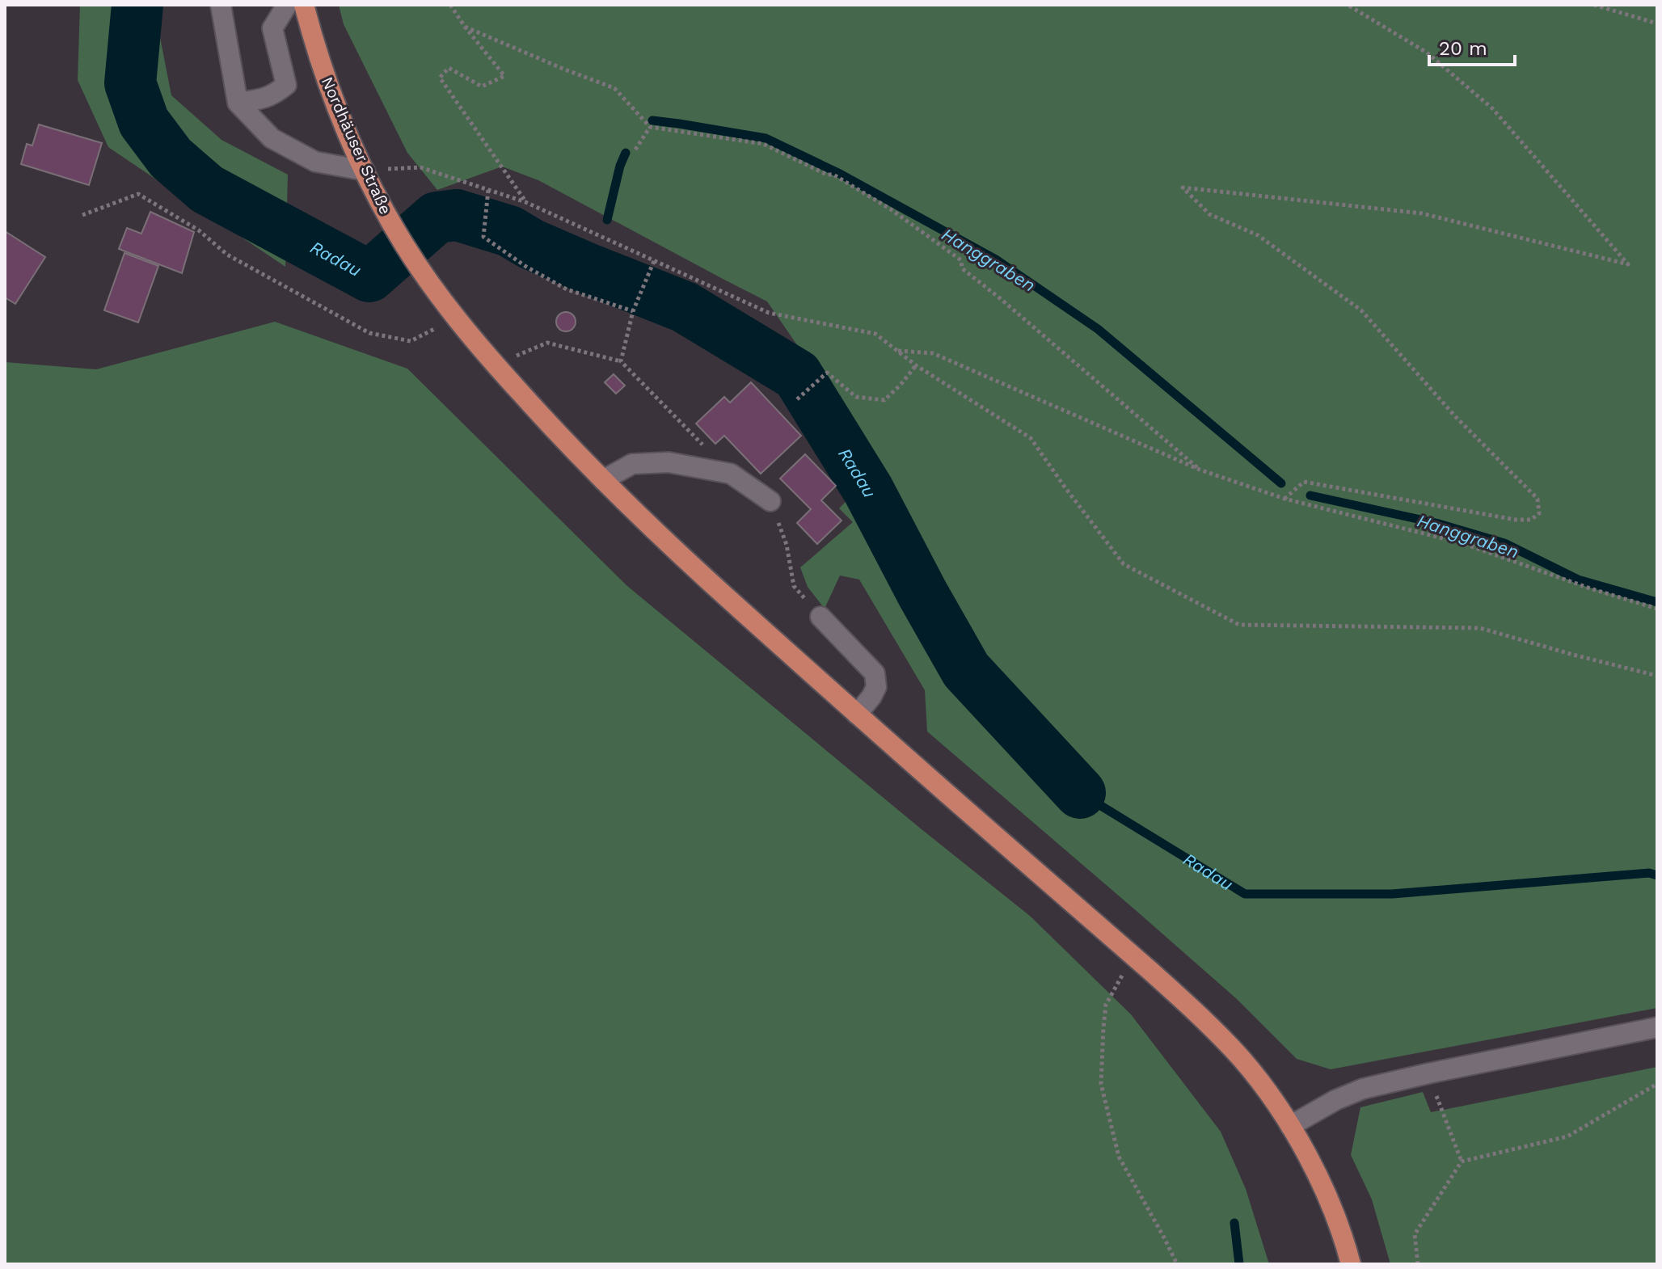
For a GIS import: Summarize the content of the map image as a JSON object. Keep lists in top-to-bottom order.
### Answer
{
  "streets": {
    "main road": ["Nordhäuser Straße"]
  },
  "water": ["Radau", "Hanggraben"],
  "scale_bar": "20 m"
}
